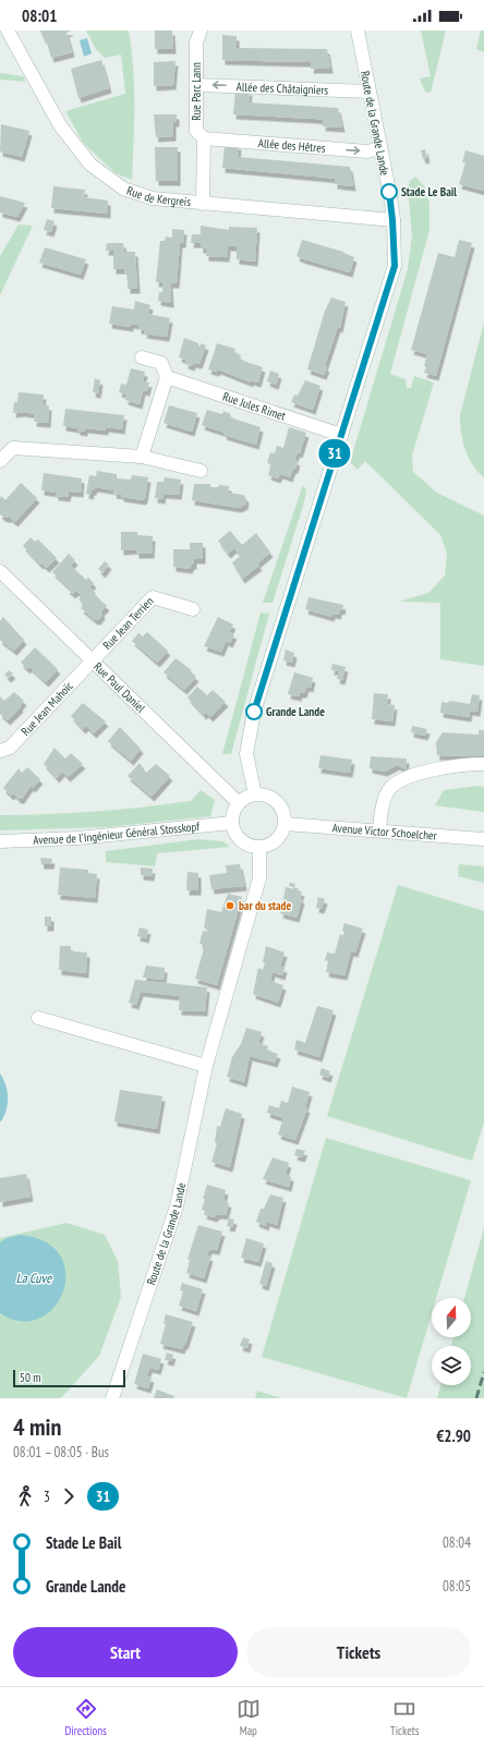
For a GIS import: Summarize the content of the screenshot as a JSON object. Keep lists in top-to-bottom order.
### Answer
{
  "streets": {
    "street": [
      "Allée des Châtaigniers",
      "Rue Parc Lann",
      "Route de la Grande Lande",
      "Allée des Hêtres",
      "Rue de Kergreis",
      "Rue Jules Rimet",
      "Rue Jean Terrien",
      "Rue Paul Daniel",
      "Rue Jean Mahoïc",
      "Avenue Victor Schoelcher",
      "Avenue de l'Ingénieur Général Stosskopf"
    ]
  },
  "crossings": [
    ["Allée des Châtaigniers", "Rue Parc Lann"],
    ["Allée des Châtaigniers", "Route de la Grande Lande"],
    ["Rue Parc Lann", "Allée des Hêtres"],
    ["Rue Parc Lann", "Rue de Kergreis"],
    ["Route de la Grande Lande", "Allée des Hêtres"],
    ["Route de la Grande Lande", "Rue de Kergreis"],
    ["Route de la Grande Lande", "Rue Jules Rimet"],
    ["Route de la Grande Lande", "Rue Paul Daniel"],
    ["Route de la Grande Lande", "Avenue Victor Schoelcher"],
    ["Route de la Grande Lande", "Avenue de l'Ingénieur Général Stosskopf"],
    ["Rue Jean Terrien", "Rue Paul Daniel"],
    ["Rue Jean Terrien", "Rue Jean Mahoïc"],
    ["Rue Paul Daniel", "Rue Jean Mahoïc"],
    ["Rue Paul Daniel", "Avenue Victor Schoelcher"],
    ["Rue Paul Daniel", "Avenue de l'Ingénieur Général Stosskopf"],
    ["Avenue Victor Schoelcher", "Avenue de l'Ingénieur Général Stosskopf"]
  ],
  "one_way": ["Allée des Châtaigniers", "Allée des Hêtres"],
  "water": ["La Cuve"],
  "places": ["Stade Le Bail", "Grande Lande", "bar du stade"],
  "lines": ["bus line 31"],
  "scale_bar": "50 m",
  "north": "top",
  "page": {
    "status": "08:01",
    "on_map": "31",
    "scale": "50 m",
    "heading": ["4 min", "08:01 – 08:05 · Bus", "€2.90"],
    "legs": ["3", "31"],
    "list": [
      {
        "name": "Stade Le Bail",
        "value": "08:04"
      },
      {
        "name": "Grande Lande",
        "value": "08:05"
      }
    ],
    "buttons": ["Start", "Tickets"],
    "tabs": ["Directions", "Map", "Tickets"]
  }
}
